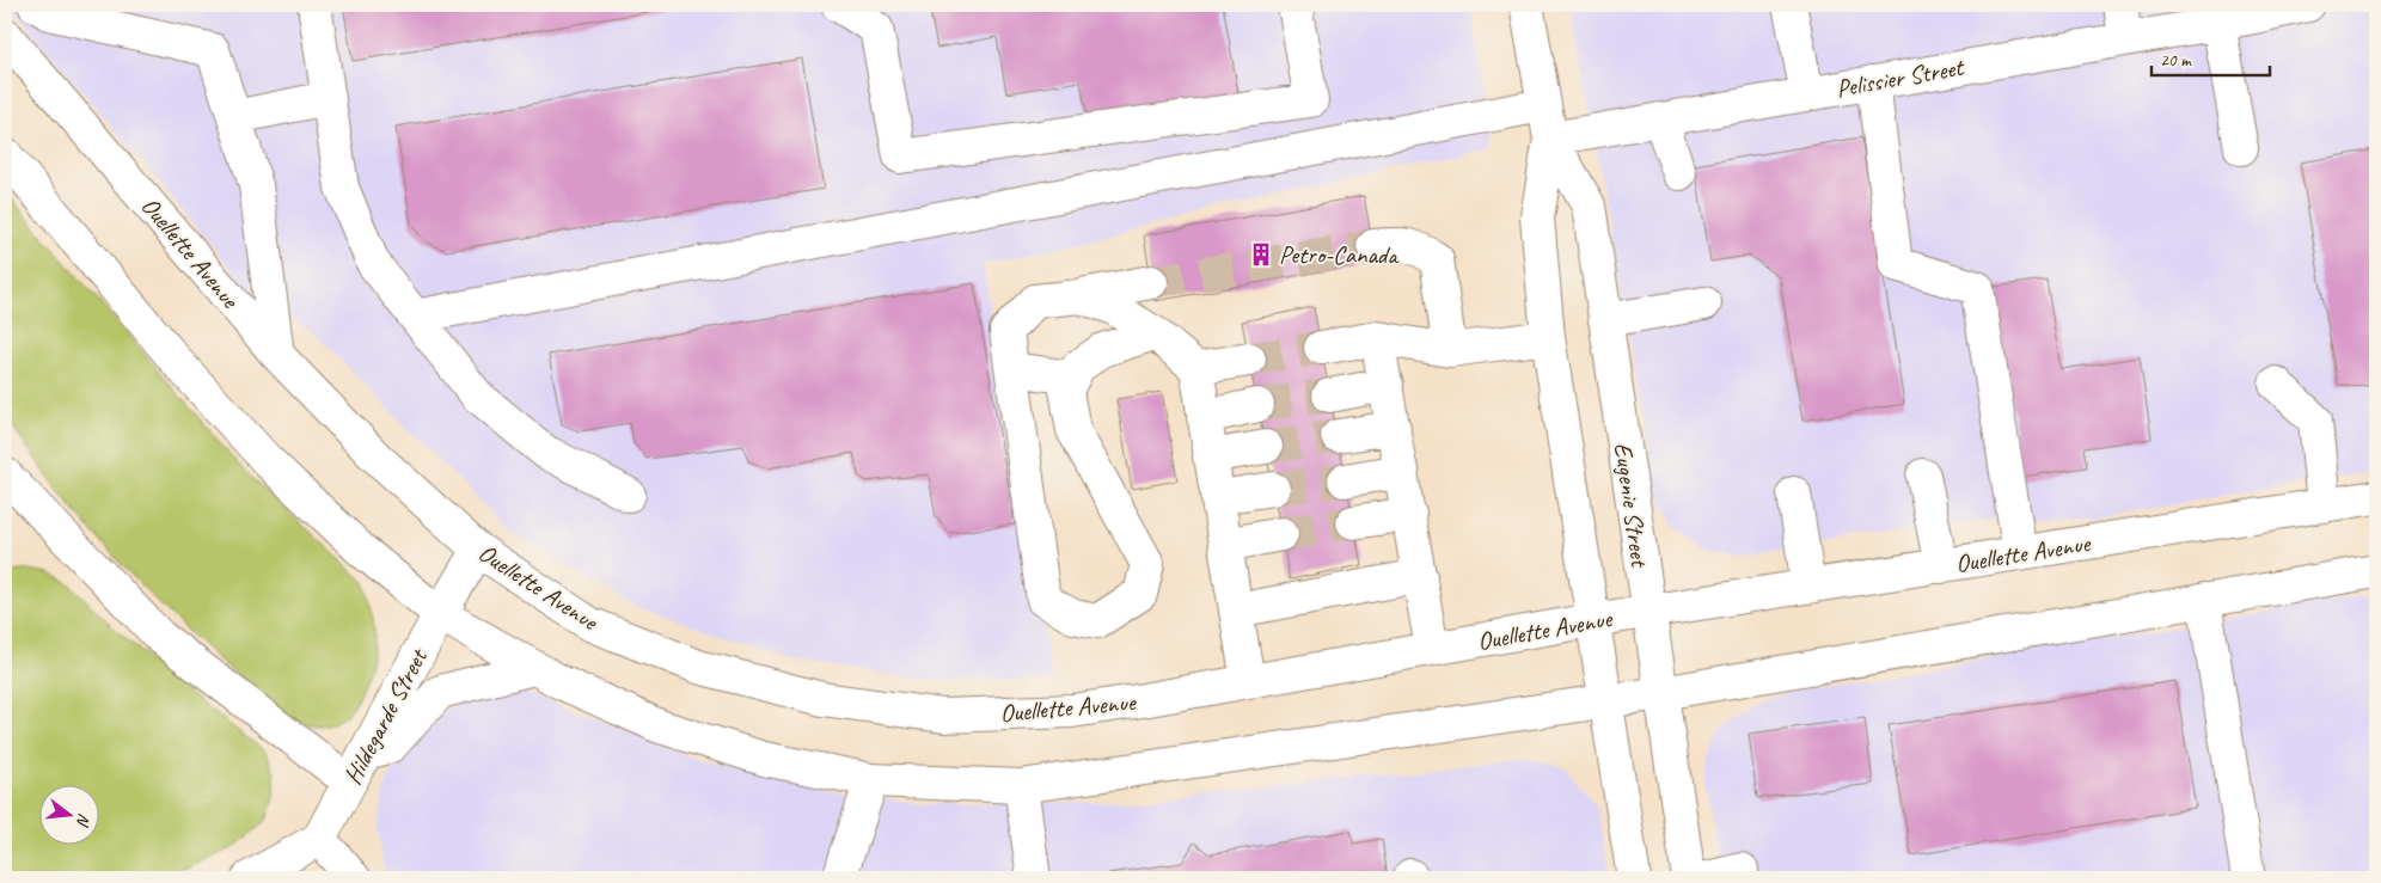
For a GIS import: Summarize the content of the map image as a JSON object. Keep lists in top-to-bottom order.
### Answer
{
  "streets": {
    "main road": [
      "Pelissier Street",
      "Ouellette Avenue",
      "Eugenie Street",
      "Hildegarde Street"
    ]
  },
  "crossings": [
    ["Pelissier Street", "Eugenie Street"],
    ["Ouellette Avenue", "Eugenie Street"],
    ["Ouellette Avenue", "Hildegarde Street"]
  ],
  "places": {
    "building": ["Petro-Canada"]
  },
  "scale_bar": "20 m",
  "north": "right"
}
